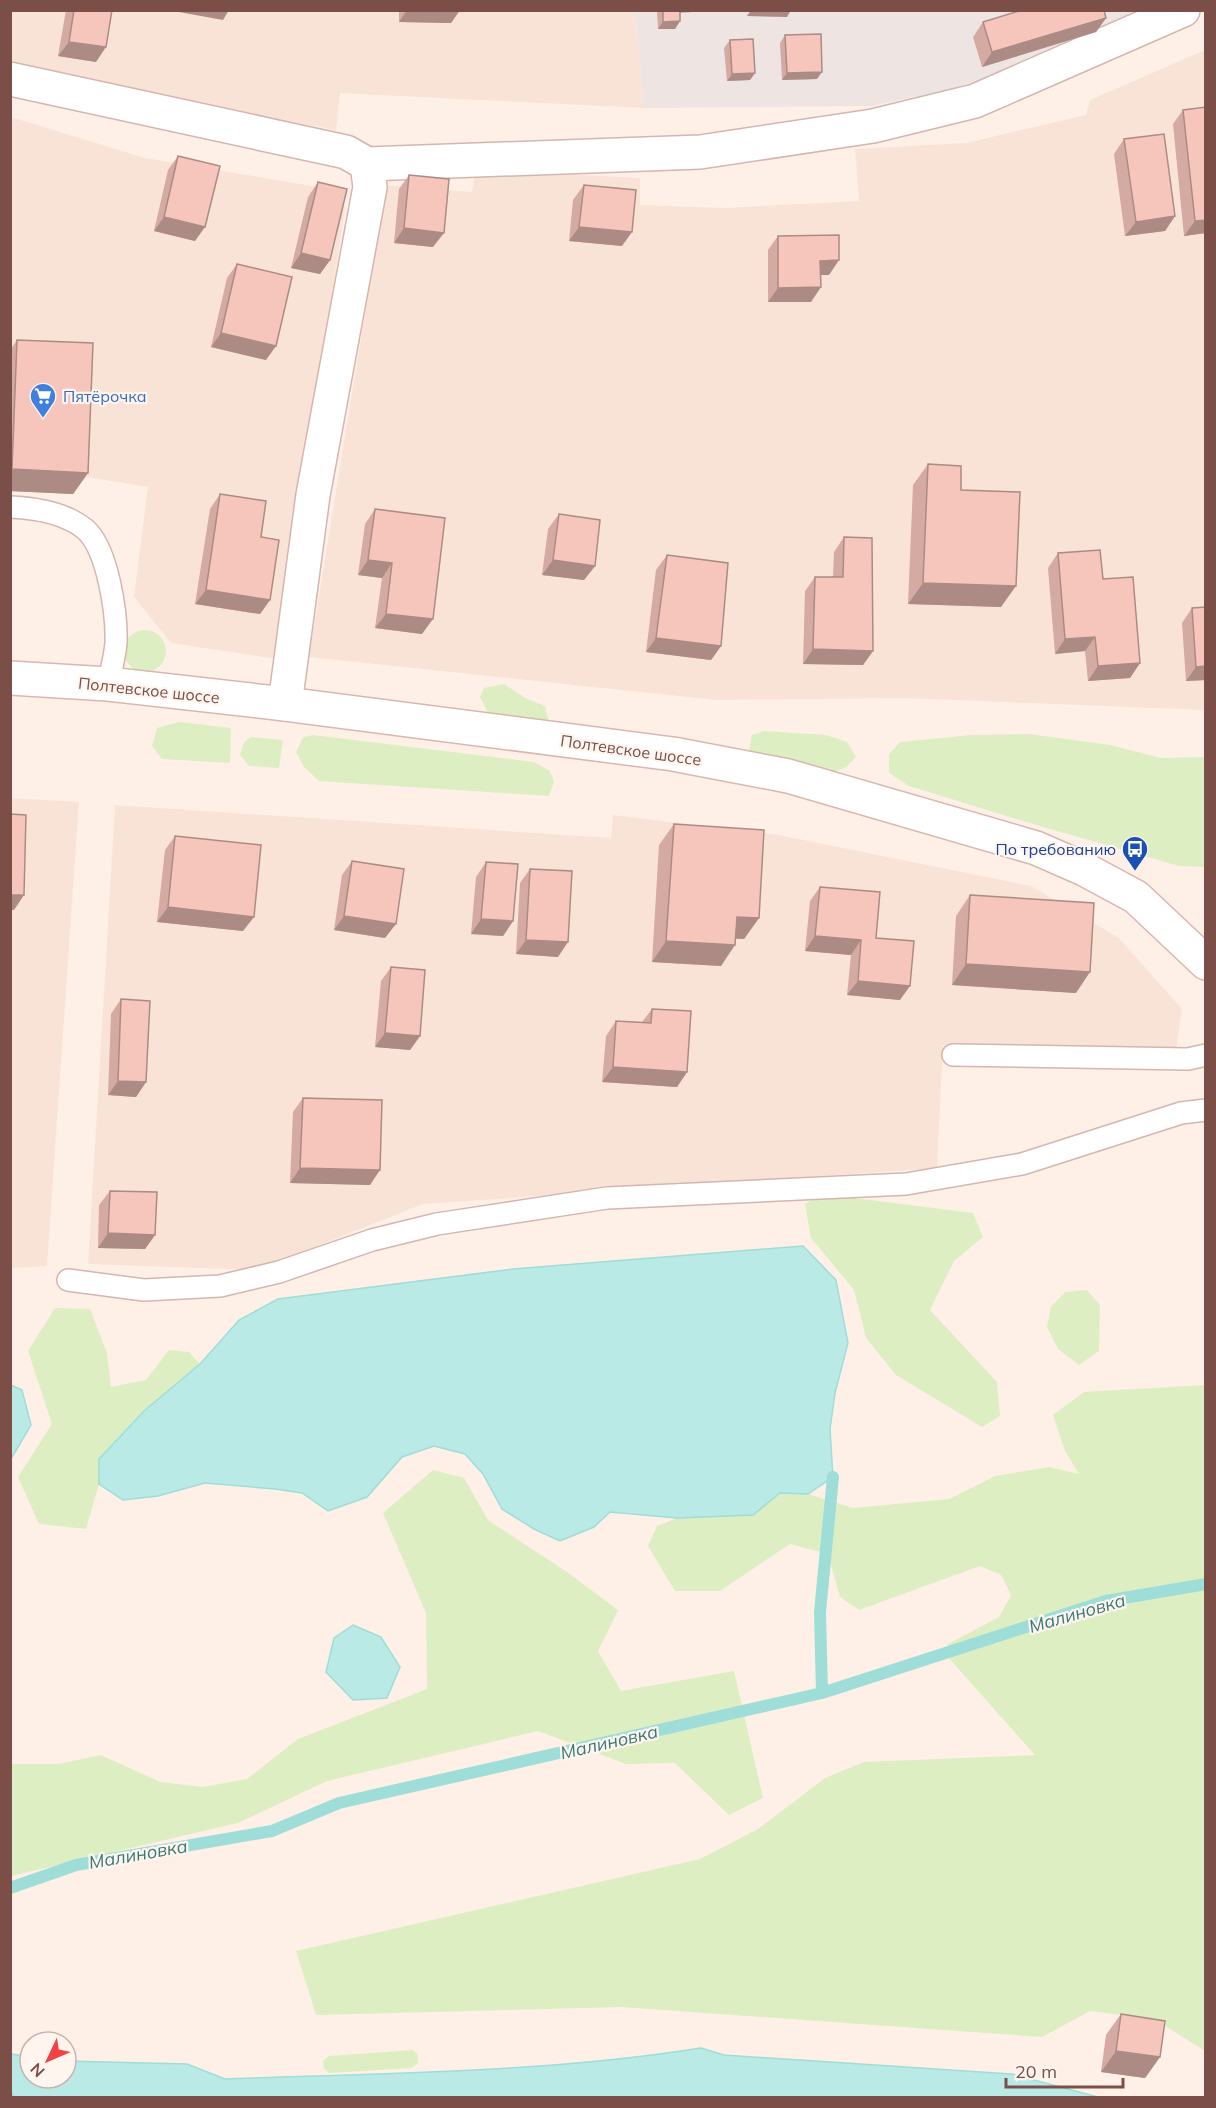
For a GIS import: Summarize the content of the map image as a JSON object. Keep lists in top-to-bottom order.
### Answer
{
  "streets": {
    "street": ["Полтевское шоссе"]
  },
  "water": ["Малиновка"],
  "places": {
    "supermarket": ["Пятёрочка"],
    "bus stop": ["По требованию"]
  },
  "scale_bar": "20 m",
  "north": "bottom left"
}
